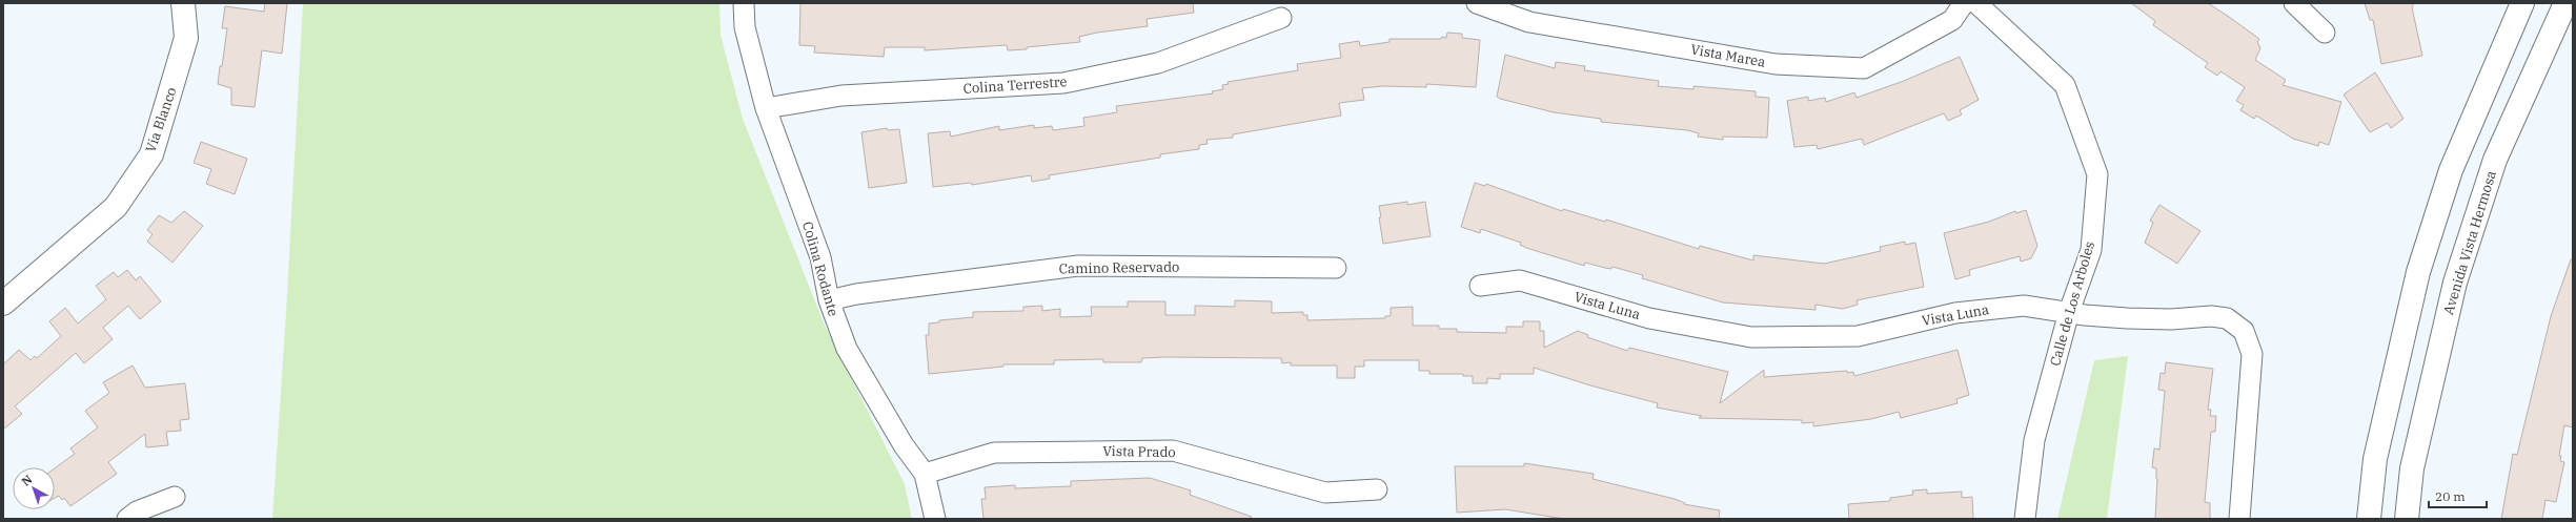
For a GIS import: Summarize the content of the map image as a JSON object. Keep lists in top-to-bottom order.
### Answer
{
  "streets": {
    "main road": ["Via Blanco", "Avenida Vista Hermosa"],
    "street": [
      "Vista Marea",
      "Colina Terrestre",
      "Camino Reservado",
      "Colina Rodante",
      "Calle de Los Arboles",
      "Vista Luna",
      "Vista Prado"
    ]
  },
  "crossings": [
    ["Colina Terrestre", "Colina Rodante"],
    ["Camino Reservado", "Colina Rodante"],
    ["Colina Rodante", "Vista Prado"],
    ["Calle de Los Arboles", "Vista Luna"]
  ],
  "scale_bar": "20 m",
  "north": "top left"
}
